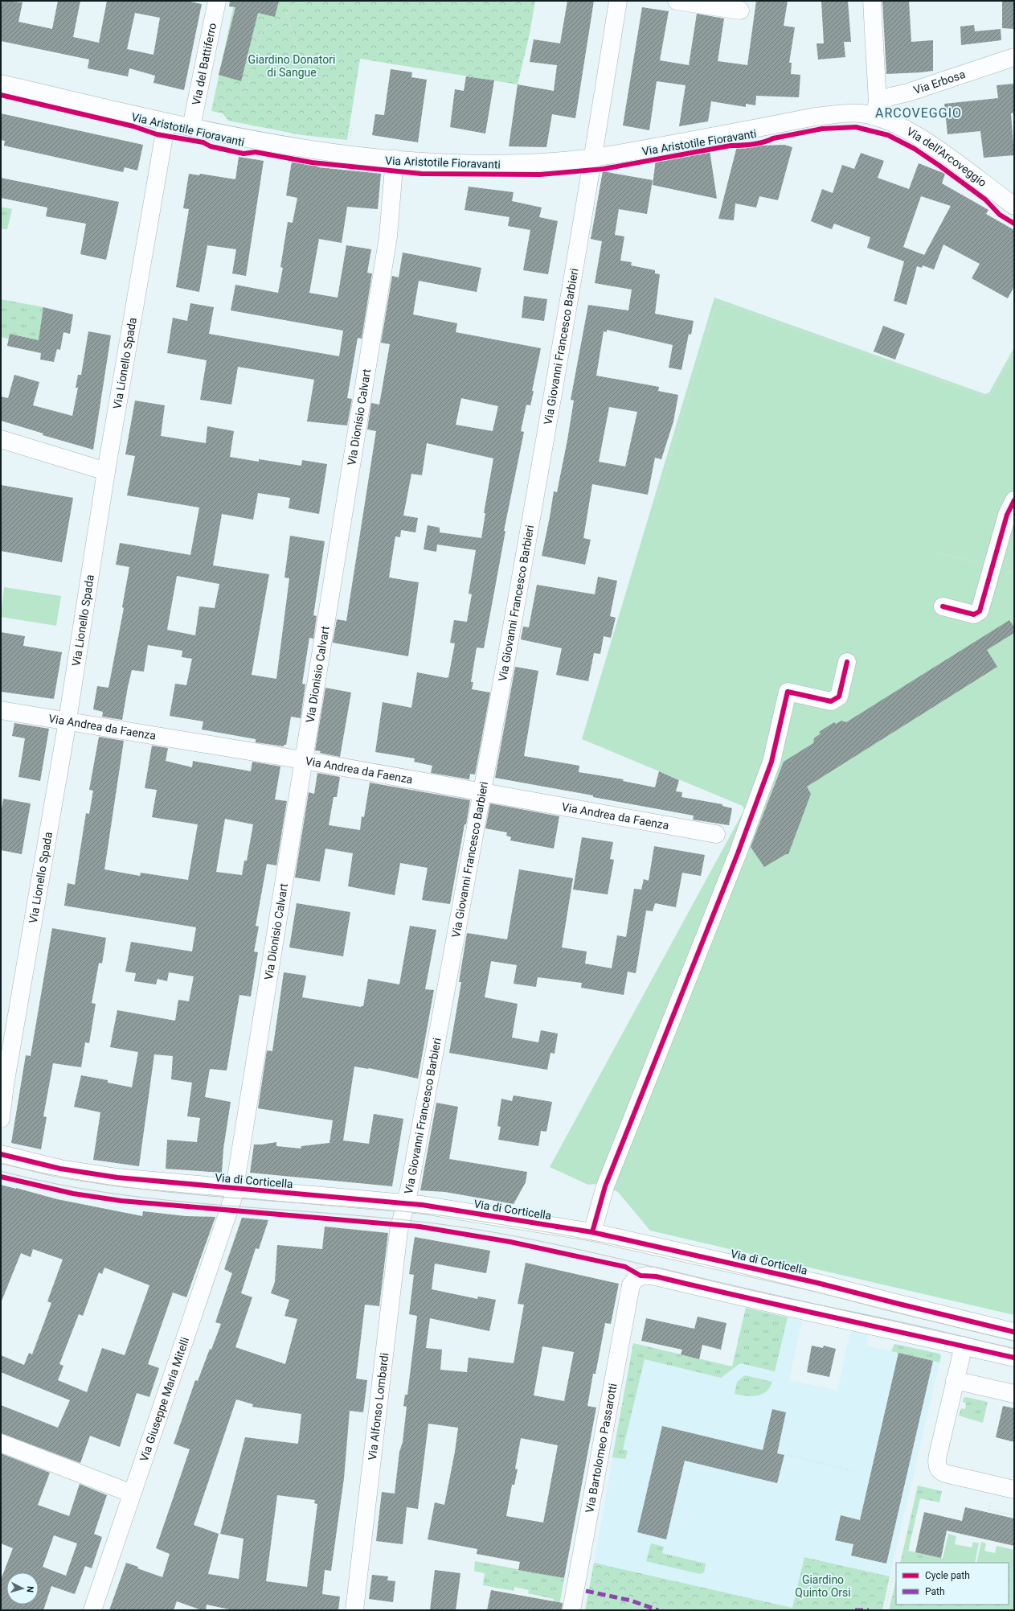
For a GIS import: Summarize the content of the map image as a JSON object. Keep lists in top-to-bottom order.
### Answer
{
  "streets": {
    "street": [
      "Via del Battiferro",
      "Via Erbosa",
      "Via Aristotile Fioravanti",
      "Via dell'Arcoveggio",
      "Via Giovanni Francesco Barbieri",
      "Via Lionello Spada",
      "Via Dionisio Calvart",
      "Via Andrea da Faenza",
      "Via di Corticella",
      "Via Giuseppe Maria Mitelli",
      "Via Alfonso Lombardi",
      "Via Bartolomeo Passarotti"
    ]
  },
  "crossings": [
    ["Via del Battiferro", "Via Aristotile Fioravanti"],
    ["Via Erbosa", "Via Aristotile Fioravanti"],
    ["Via Erbosa", "Via dell'Arcoveggio"],
    ["Via Aristotile Fioravanti", "Via dell'Arcoveggio"],
    ["Via Aristotile Fioravanti", "Via Giovanni Francesco Barbieri"],
    ["Via Aristotile Fioravanti", "Via Lionello Spada"],
    ["Via Aristotile Fioravanti", "Via Dionisio Calvart"],
    ["Via Giovanni Francesco Barbieri", "Via Andrea da Faenza"],
    ["Via Giovanni Francesco Barbieri", "Via di Corticella"],
    ["Via Giovanni Francesco Barbieri", "Via Alfonso Lombardi"],
    ["Via Lionello Spada", "Via Andrea da Faenza"],
    ["Via Dionisio Calvart", "Via Andrea da Faenza"],
    ["Via Dionisio Calvart", "Via di Corticella"],
    ["Via Dionisio Calvart", "Via Giuseppe Maria Mitelli"],
    ["Via di Corticella", "Via Giuseppe Maria Mitelli"],
    ["Via di Corticella", "Via Alfonso Lombardi"]
  ],
  "districts": ["ARCOVEGGIO"],
  "parks": ["Giardino Donatori di Sangue", "Giardino Quinto Orsi"],
  "legend": ["Cycle path", "Path"],
  "north": "right"
}
